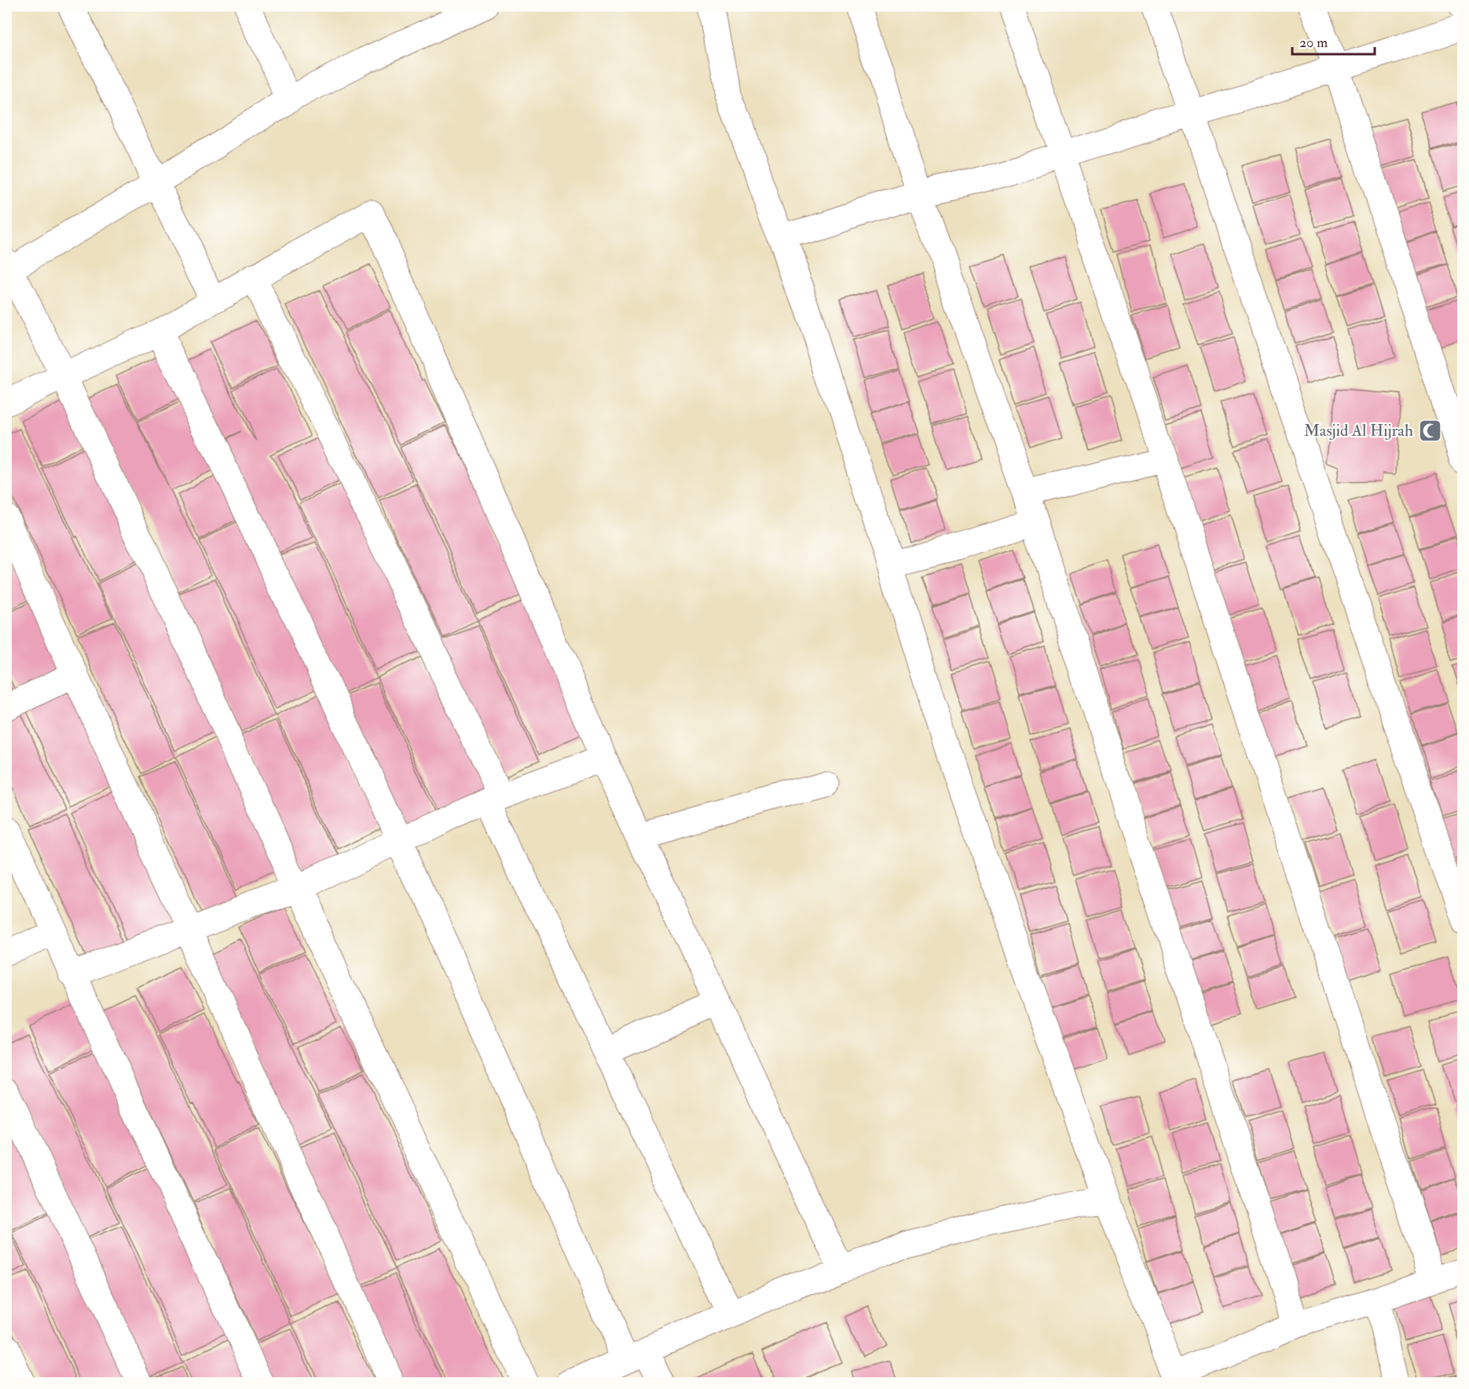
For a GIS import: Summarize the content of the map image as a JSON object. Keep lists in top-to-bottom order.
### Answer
{
  "places": {
    "mosque": ["Masjid Al Hijrah"]
  },
  "scale_bar": "20 m"
}
